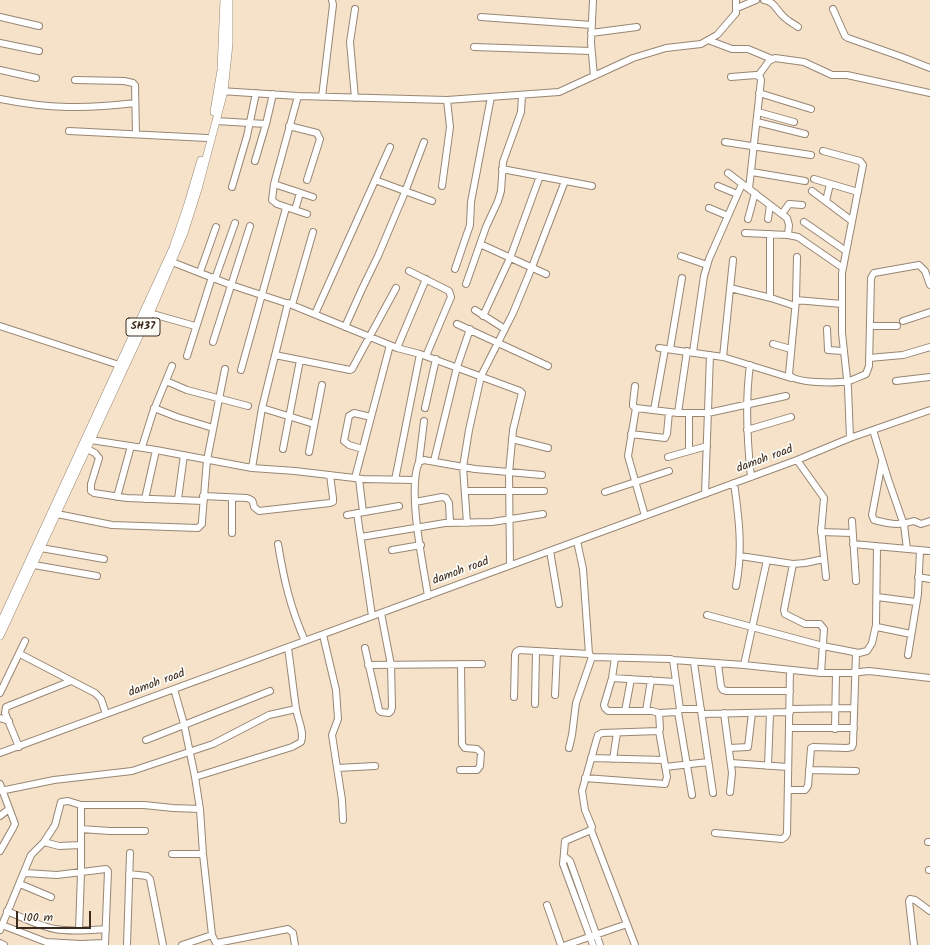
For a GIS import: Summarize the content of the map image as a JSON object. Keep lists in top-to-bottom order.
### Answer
{
  "streets": {
    "main road": ["SH37"],
    "street": ["damoh road"]
  },
  "scale_bar": "100 m"
}
